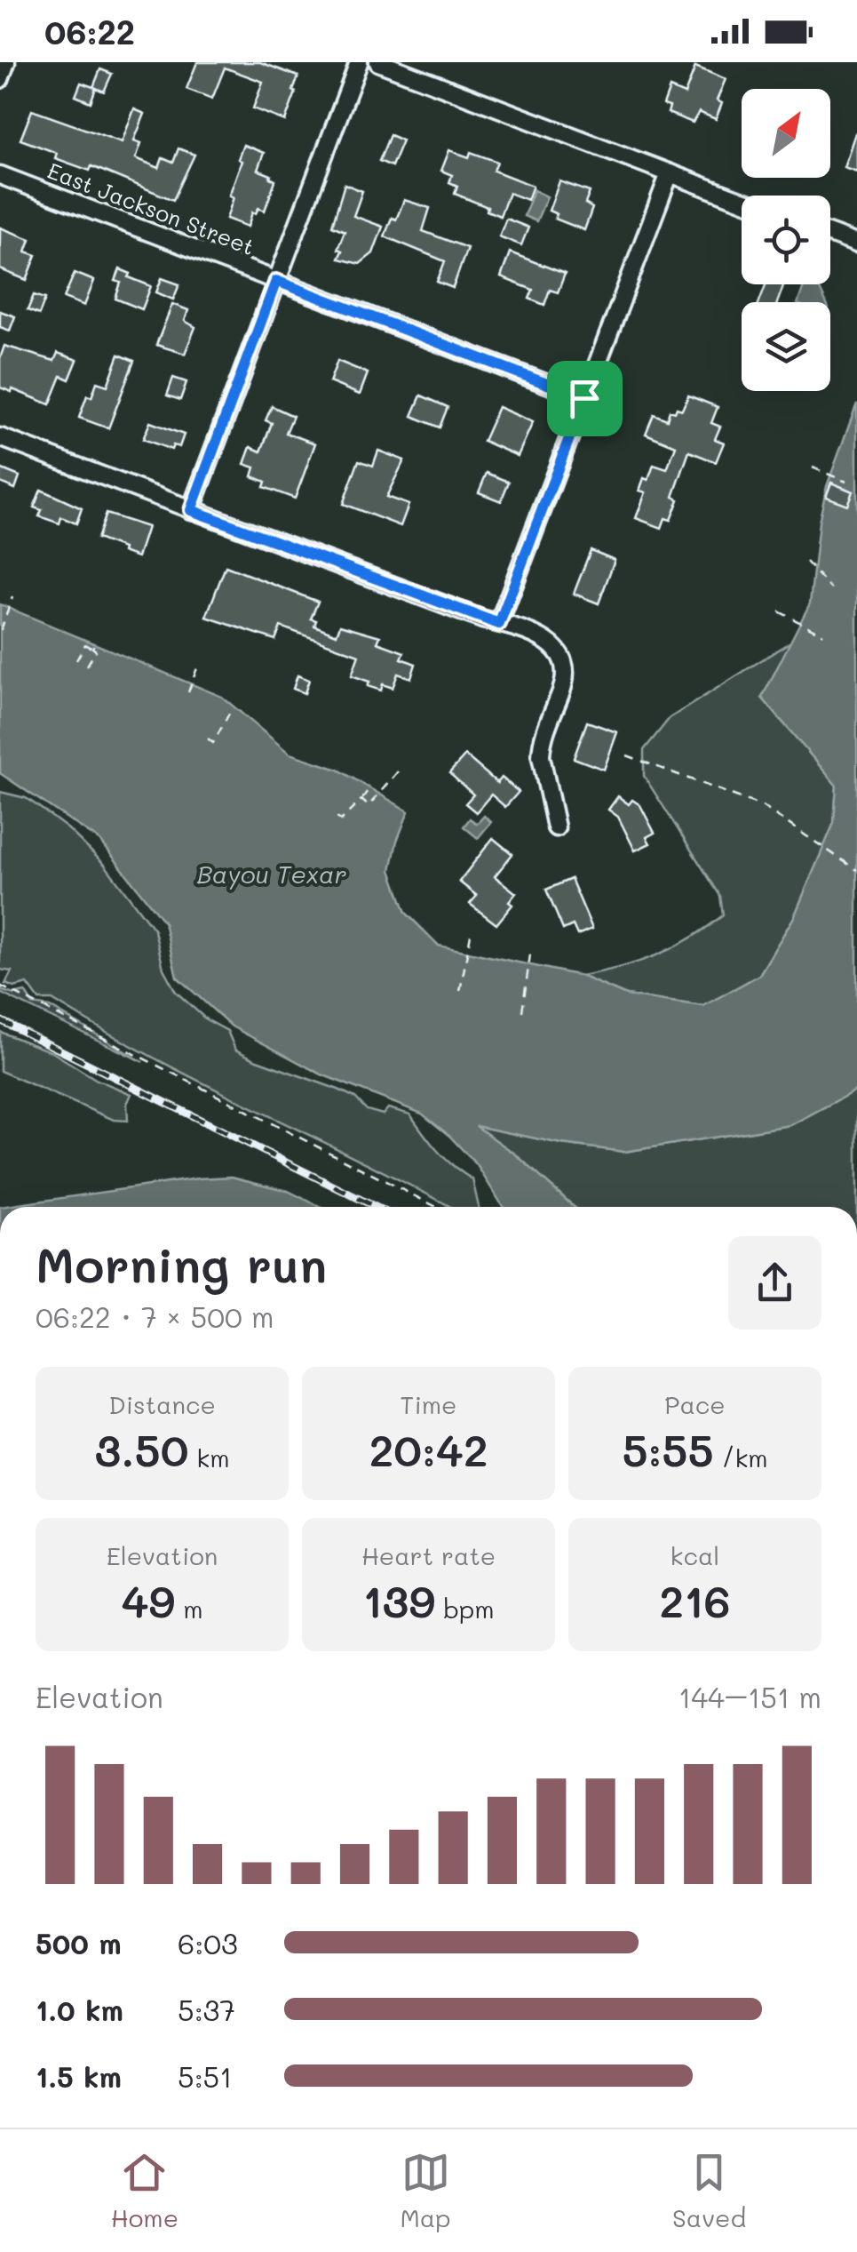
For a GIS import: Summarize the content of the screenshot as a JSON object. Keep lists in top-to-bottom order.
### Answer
{
  "streets": {
    "street": ["East Jackson Street"]
  },
  "water": ["Bayou Texar"],
  "north": "top right",
  "page": {
    "status": "06:22",
    "heading": ["Morning run", "06:22 · 7 × 500 m"],
    "stats": [
      ["Distance", "3.50 km"],
      ["Time", "20:42"],
      ["Pace", "5:55 /km"],
      ["Elevation", "49 m"],
      ["Heart rate", "139 bpm"],
      ["kcal", "216"]
    ],
    "chart": ["Elevation", "144–151 m"],
    "list": [
      {
        "name": "500 m",
        "note": "6:03"
      },
      {
        "name": "1.0 km",
        "note": "5:37"
      },
      {
        "name": "1.5 km",
        "note": "5:51"
      }
    ],
    "tabs": ["Home", "Map", "Saved"]
  }
}
